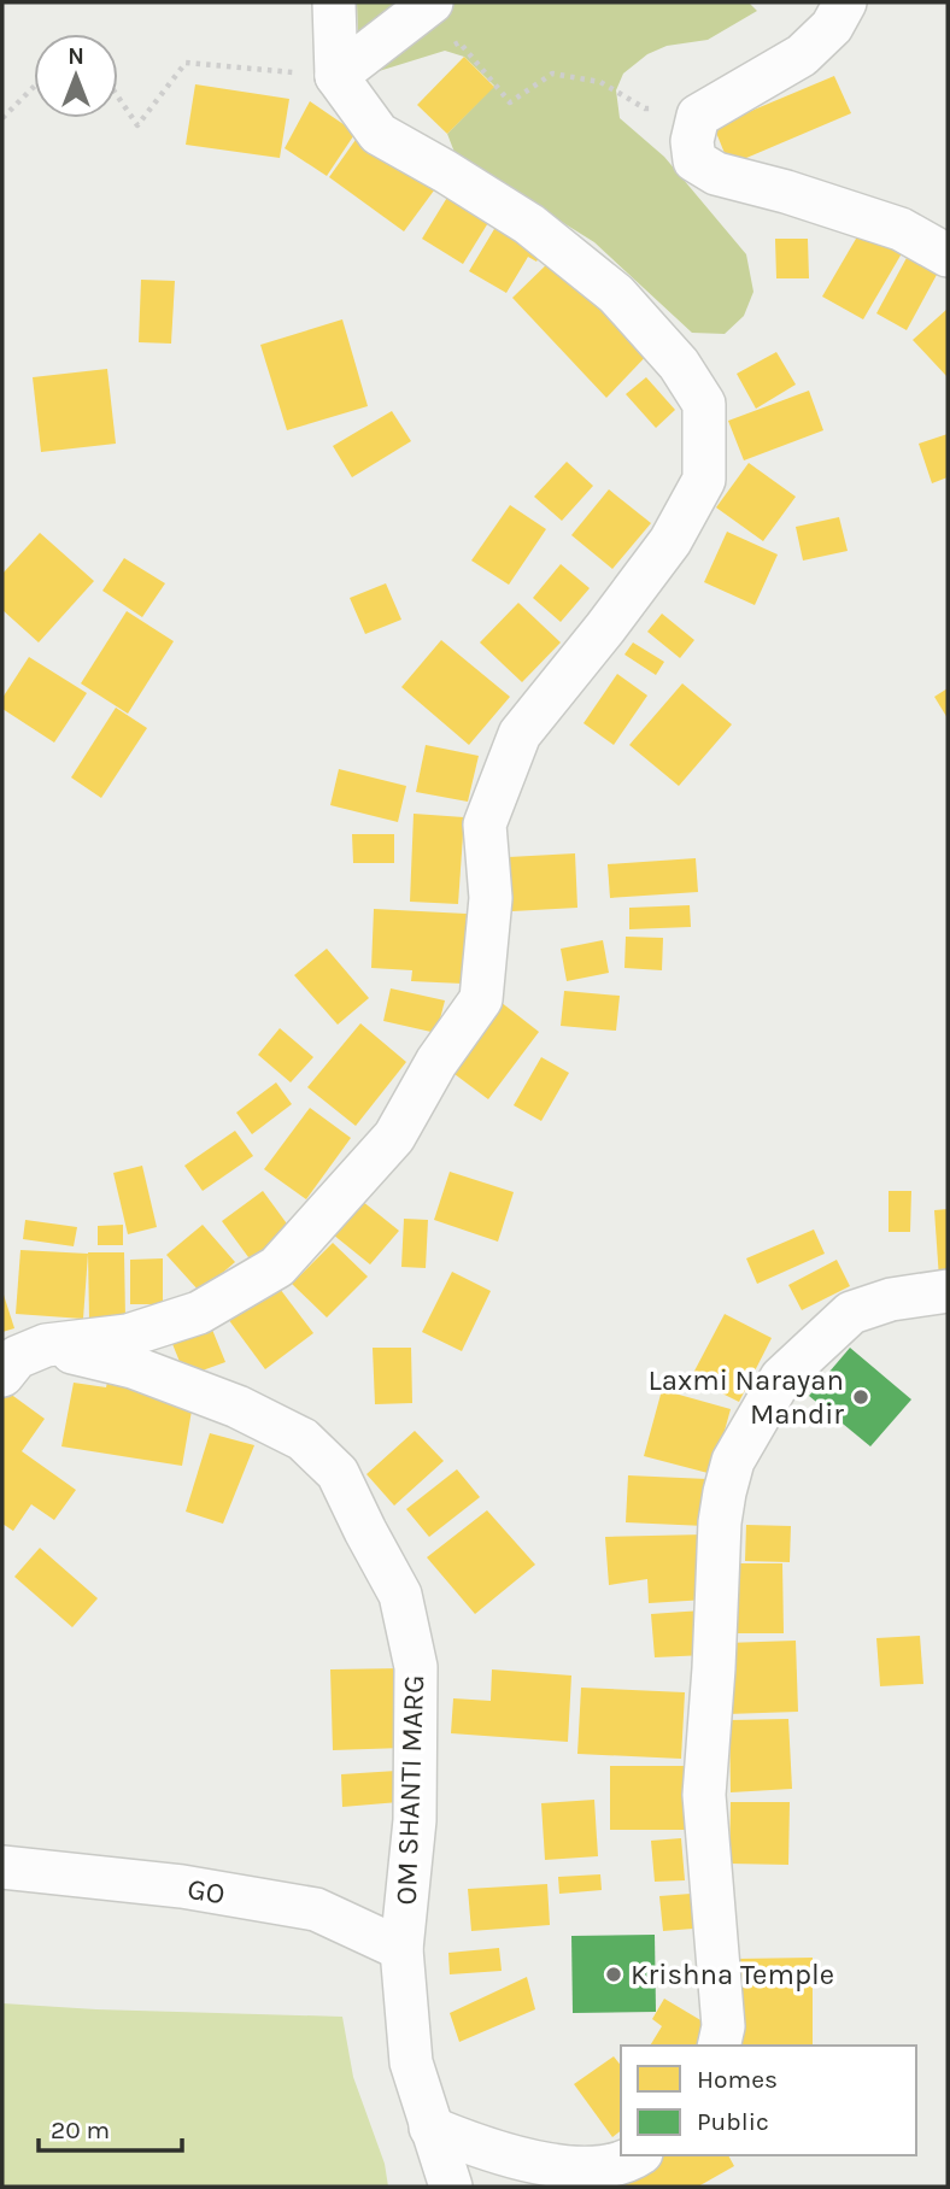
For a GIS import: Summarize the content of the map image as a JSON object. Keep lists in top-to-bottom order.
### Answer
{
  "streets": {
    "street": ["OM SHANTI MARG", "GO"]
  },
  "crossings": [
    ["OM SHANTI MARG", "GO"]
  ],
  "places": ["Laxmi Narayan Mandir", "Krishna Temple"],
  "legend": ["Homes", "Public"],
  "scale_bar": "20 m",
  "north": "top"
}
